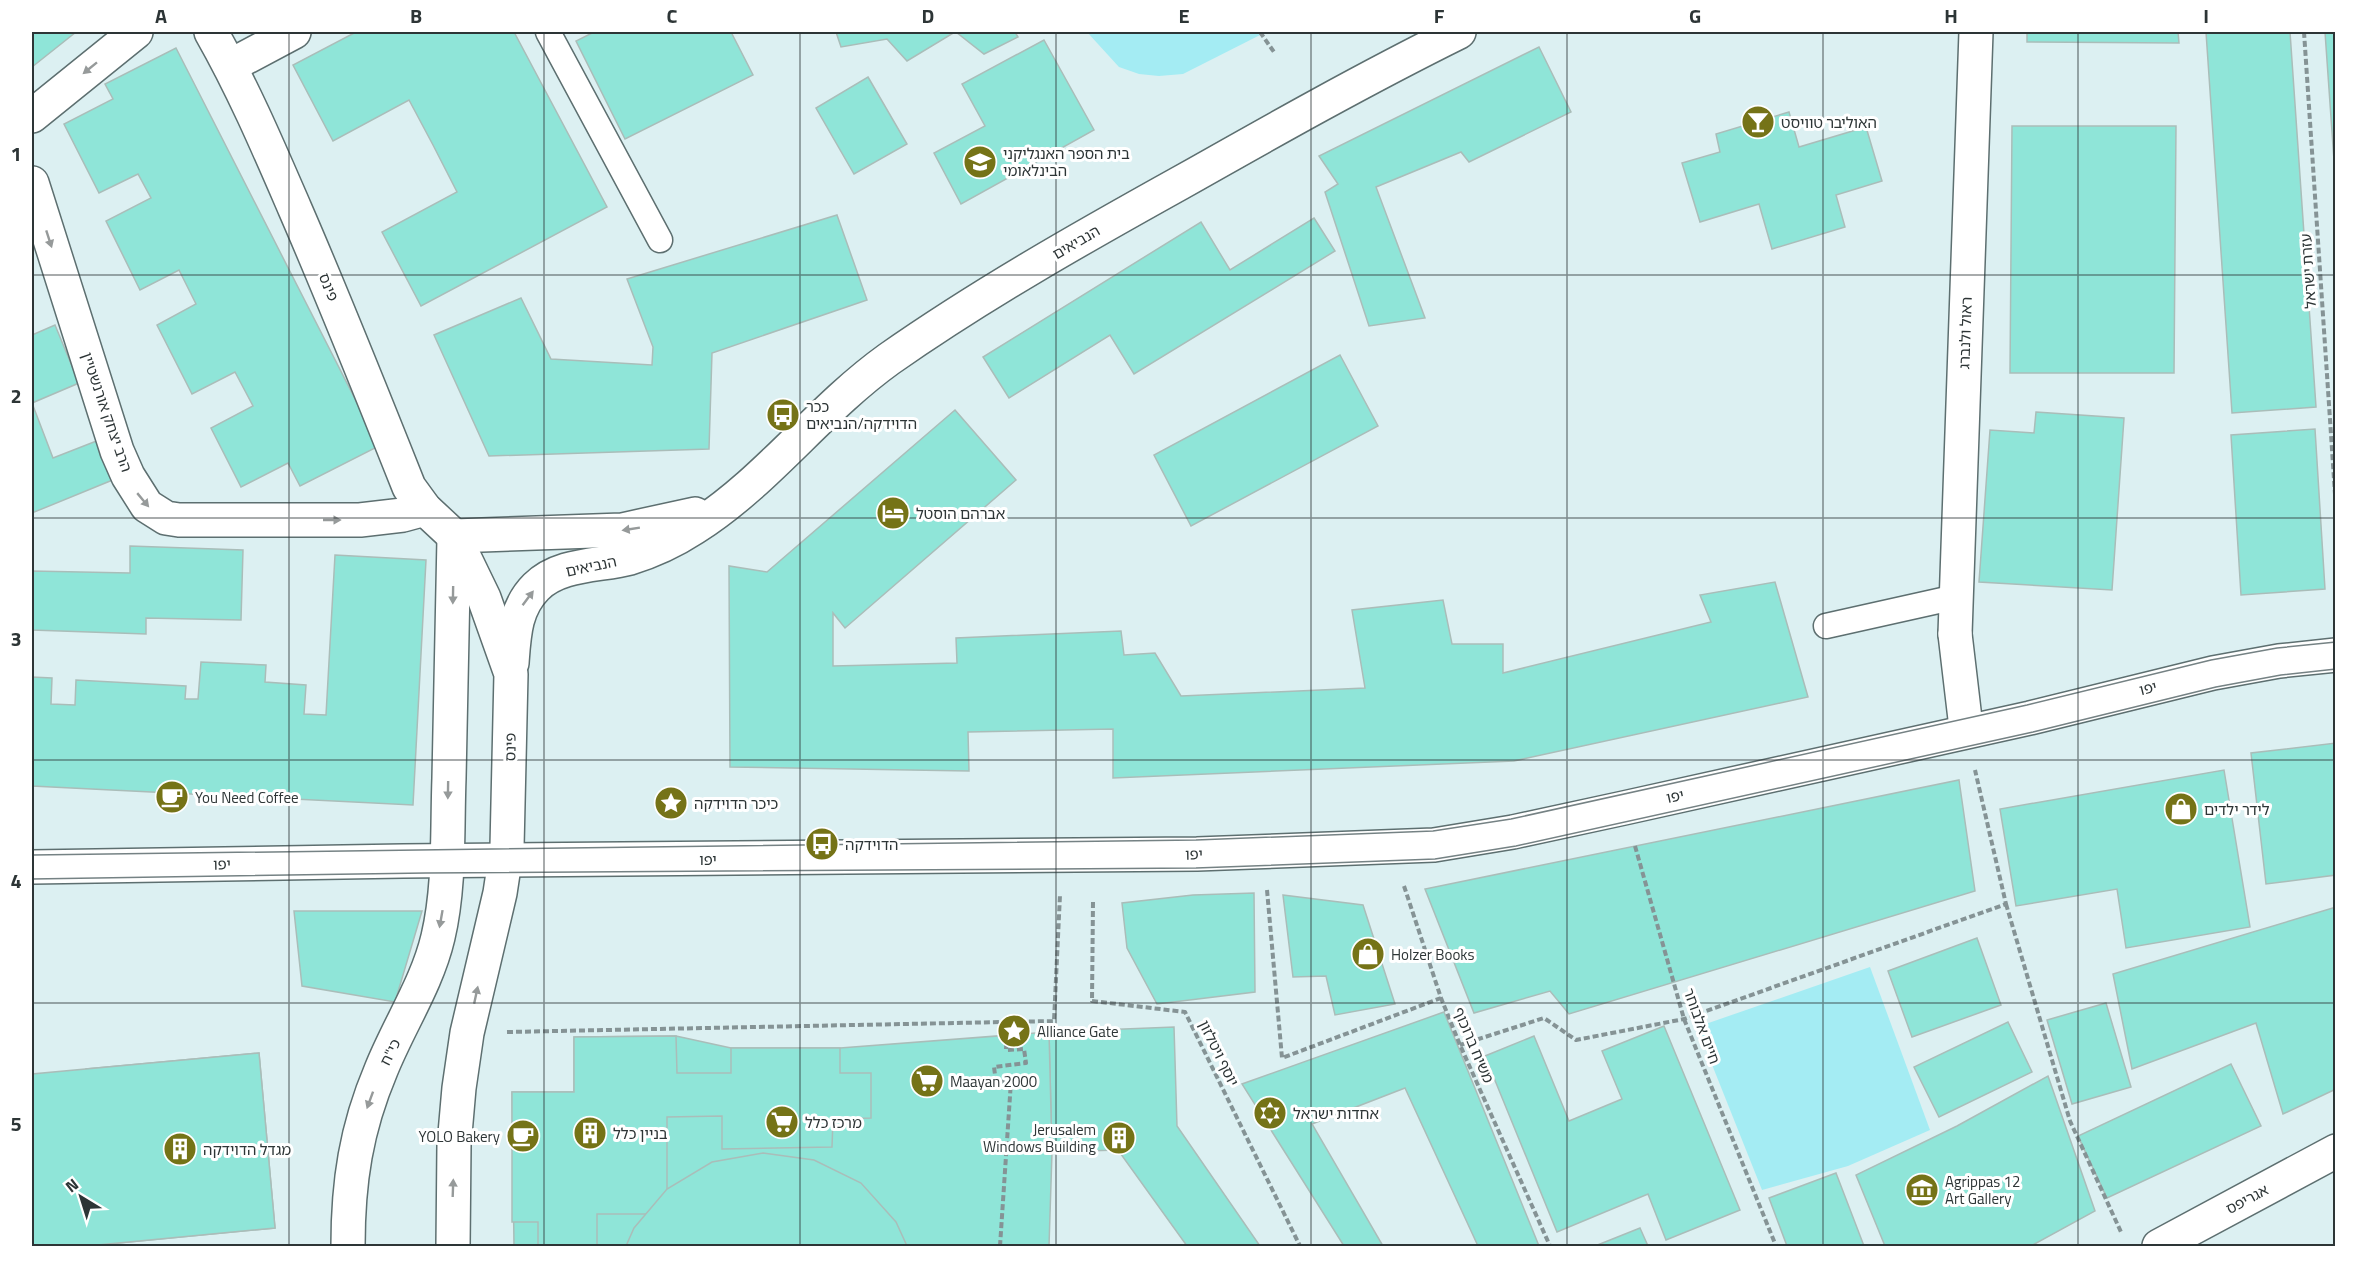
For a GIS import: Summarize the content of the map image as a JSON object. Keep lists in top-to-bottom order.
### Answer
{
  "streets": {
    "street": [
      "הנביאים",
      "פינס",
      "ראול ולנברג",
      "הרב יצחק אורנשטיין",
      "יפו",
      "כי\"ח",
      "אגריפס"
    ],
    "path": [
      "עזרת ישראל",
      "חיים אלבוחר",
      "משיח ברוכוף",
      "יוסף ויטלזון"
    ]
  },
  "crossings": [
    ["הנביאים", "פינס"],
    ["פינס", "הרב יצחק אורנשטיין"],
    ["פינס", "יפו"],
    ["ראול ולנברג", "יפו"],
    ["יפו", "חיים אלבוחר"],
    ["יפו", "משיח ברוכוף"],
    ["יפו", "כי\"ח"]
  ],
  "one_way": ["הרב יצחק אורנשטיין"],
  "places": {
    "bar": ["האוליבר טוויסט"],
    "school or university": ["בית הספר האנגליקני הבינלאומי"],
    "bus stop": ["ככר הדוידקה/הנביאים", "הדוידקה"],
    "hotel": ["אברהם הוסטל"],
    "cafe": ["You Need Coffee", "YOLO Bakery"],
    "place": ["כיכר הדוידקה", "Alliance Gate"],
    "shop": ["לידר ילדים", "Holzer Books"],
    "supermarket": ["Maayan 2000", "מרכז כלל"],
    "synagogue": ["אחדות ישראל"],
    "building": ["בניין כלל", "Jerusalem Windows Building", "מגדל הדוידקה"],
    "museum": ["Agrippas 12 Art Gallery"]
  },
  "north": "top left",
  "grid": {
    "columns": [
      "A",
      "B",
      "C",
      "D",
      "E",
      "F",
      "G",
      "H",
      "I"
    ],
    "rows": [
      "1",
      "2",
      "3",
      "4",
      "5"
    ]
  }
}
